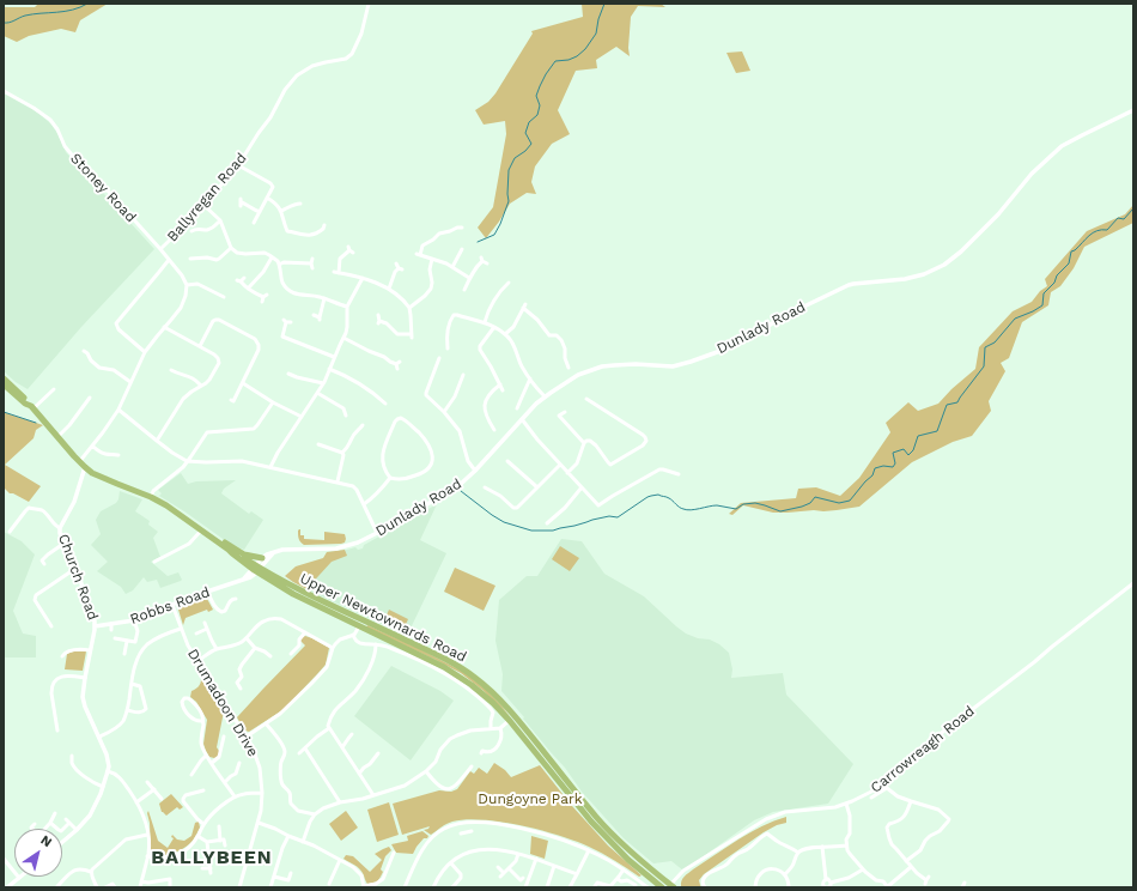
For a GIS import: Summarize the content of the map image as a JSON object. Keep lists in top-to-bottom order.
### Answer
{
  "streets": {
    "highway": ["Upper Newtownards Road"],
    "street": [
      "Stoney Road",
      "Ballyregan Road",
      "Dunlady Road",
      "Church Road",
      "Robbs Road",
      "Drumadoon Drive",
      "Carrowreagh Road"
    ]
  },
  "crossings": [
    ["Stoney Road", "Ballyregan Road"],
    ["Dunlady Road", "Robbs Road"],
    ["Dunlady Road", "Upper Newtownards Road"],
    ["Church Road", "Robbs Road"],
    ["Church Road", "Upper Newtownards Road"],
    ["Robbs Road", "Upper Newtownards Road"],
    ["Robbs Road", "Drumadoon Drive"],
    ["Upper Newtownards Road", "Carrowreagh Road"]
  ],
  "districts": ["BALLYBEEN"],
  "parks": ["Dungoyne Park"],
  "north": "top right"
}
